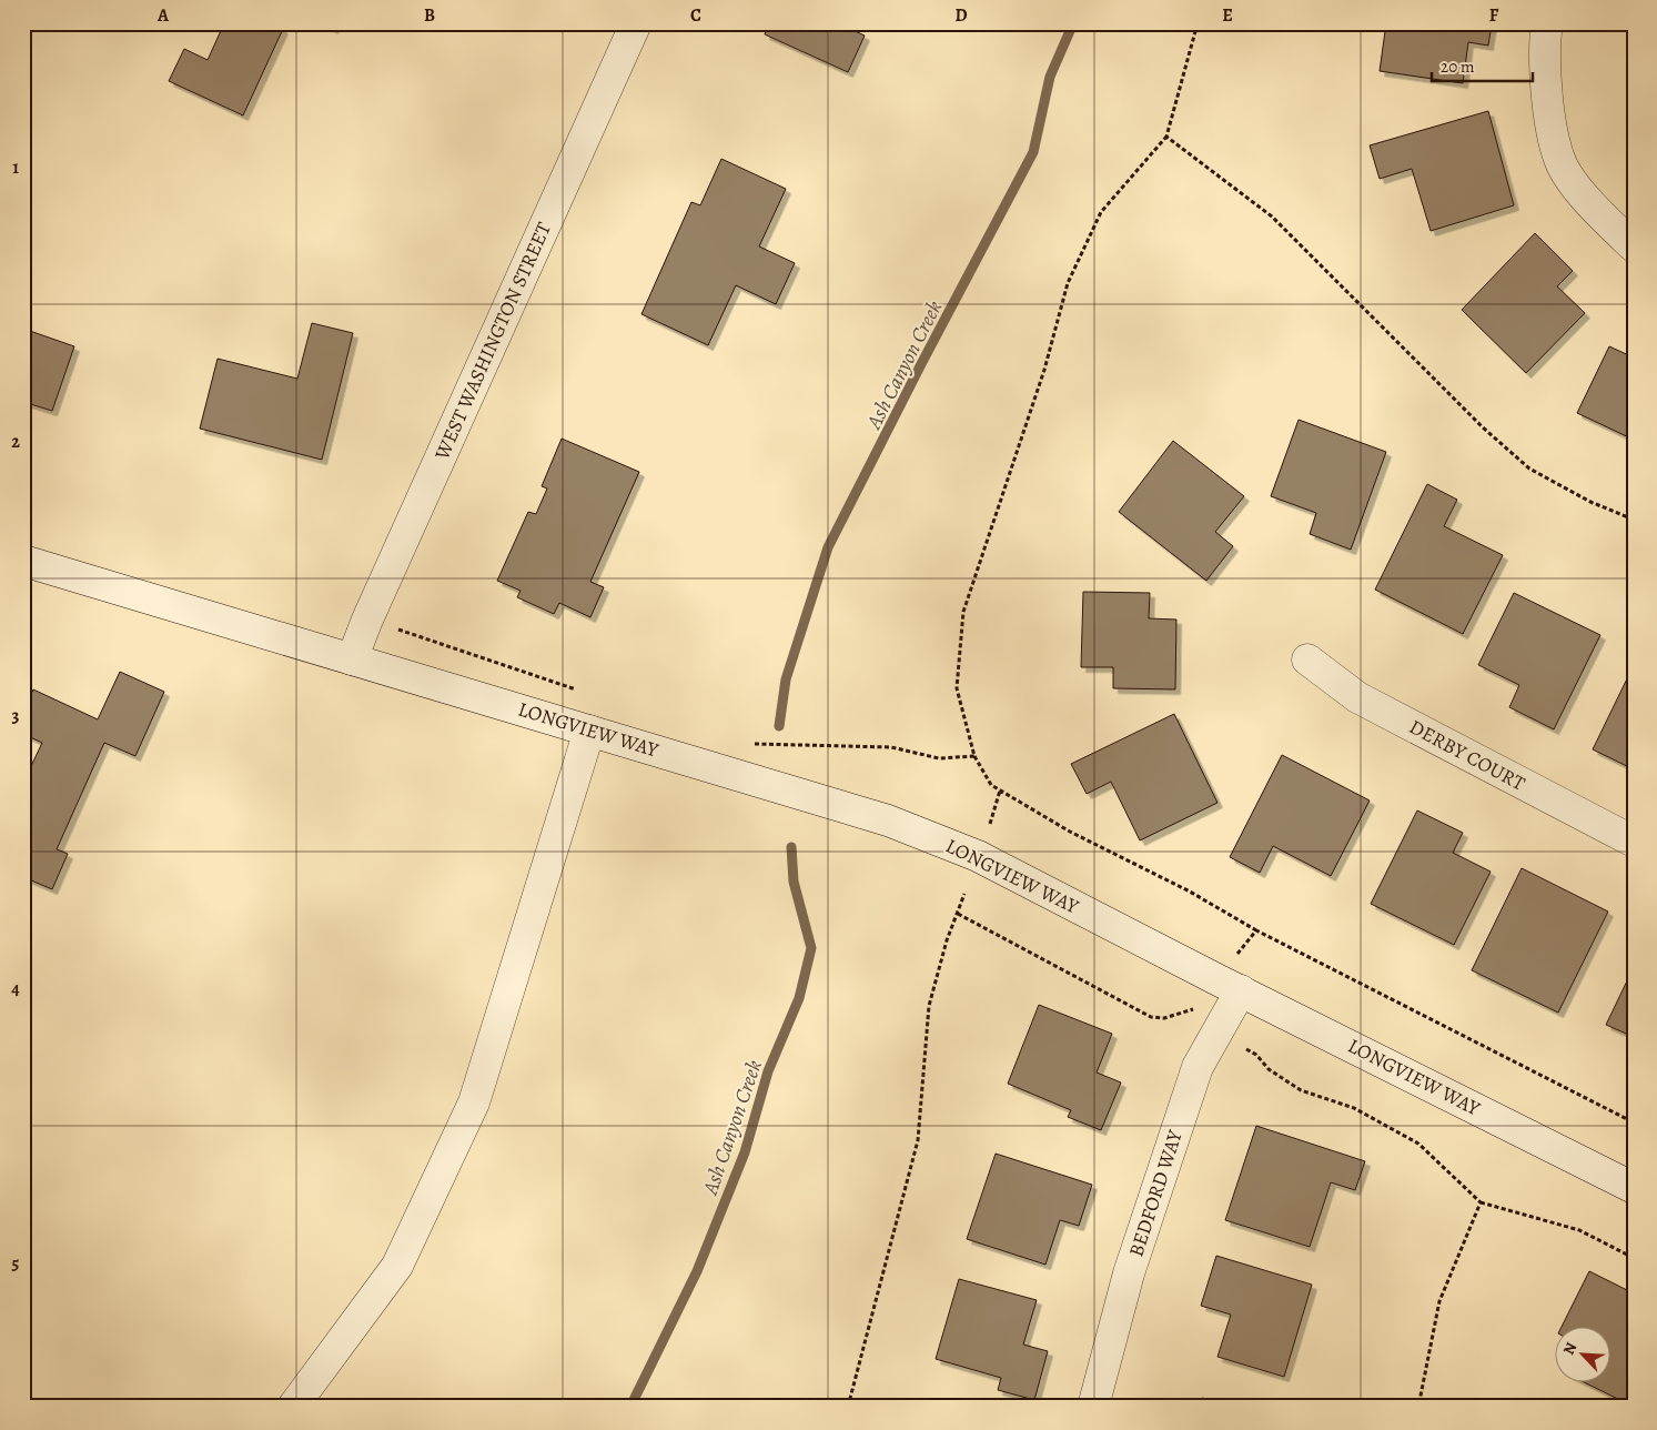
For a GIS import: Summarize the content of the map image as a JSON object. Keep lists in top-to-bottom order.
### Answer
{
  "streets": {
    "street": [
      "WEST WASHINGTON STREET",
      "LONGVIEW WAY",
      "DERBY COURT",
      "BEDFORD WAY"
    ]
  },
  "crossings": [
    ["WEST WASHINGTON STREET", "LONGVIEW WAY"],
    ["LONGVIEW WAY", "BEDFORD WAY"]
  ],
  "water": ["Ash Canyon Creek"],
  "scale_bar": "20 m",
  "north": "top left",
  "grid": {
    "columns": [
      "A",
      "B",
      "C",
      "D",
      "E",
      "F"
    ],
    "rows": [
      "1",
      "2",
      "3",
      "4",
      "5"
    ]
  }
}
